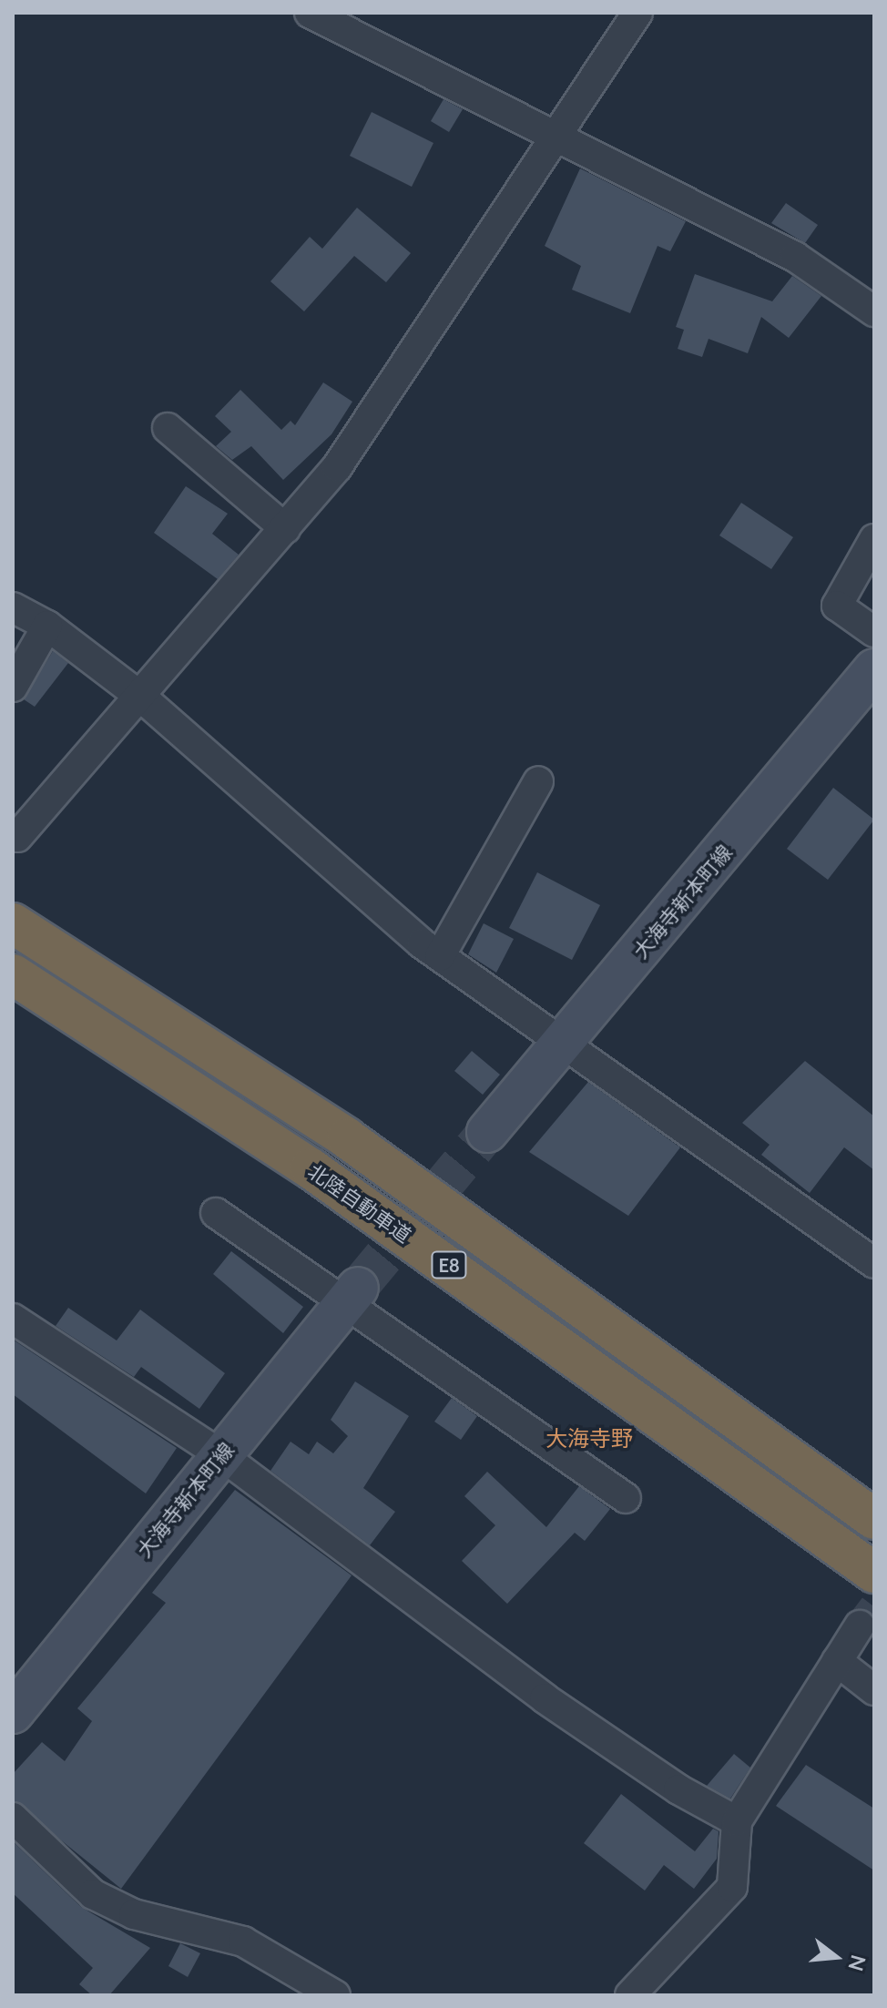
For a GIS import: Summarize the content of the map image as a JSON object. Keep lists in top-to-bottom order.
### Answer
{
  "streets": {
    "highway": ["北陸自動車道", "E8"],
    "main road": ["大海寺新本町線"]
  },
  "districts": ["大海寺野"],
  "north": "right"
}
